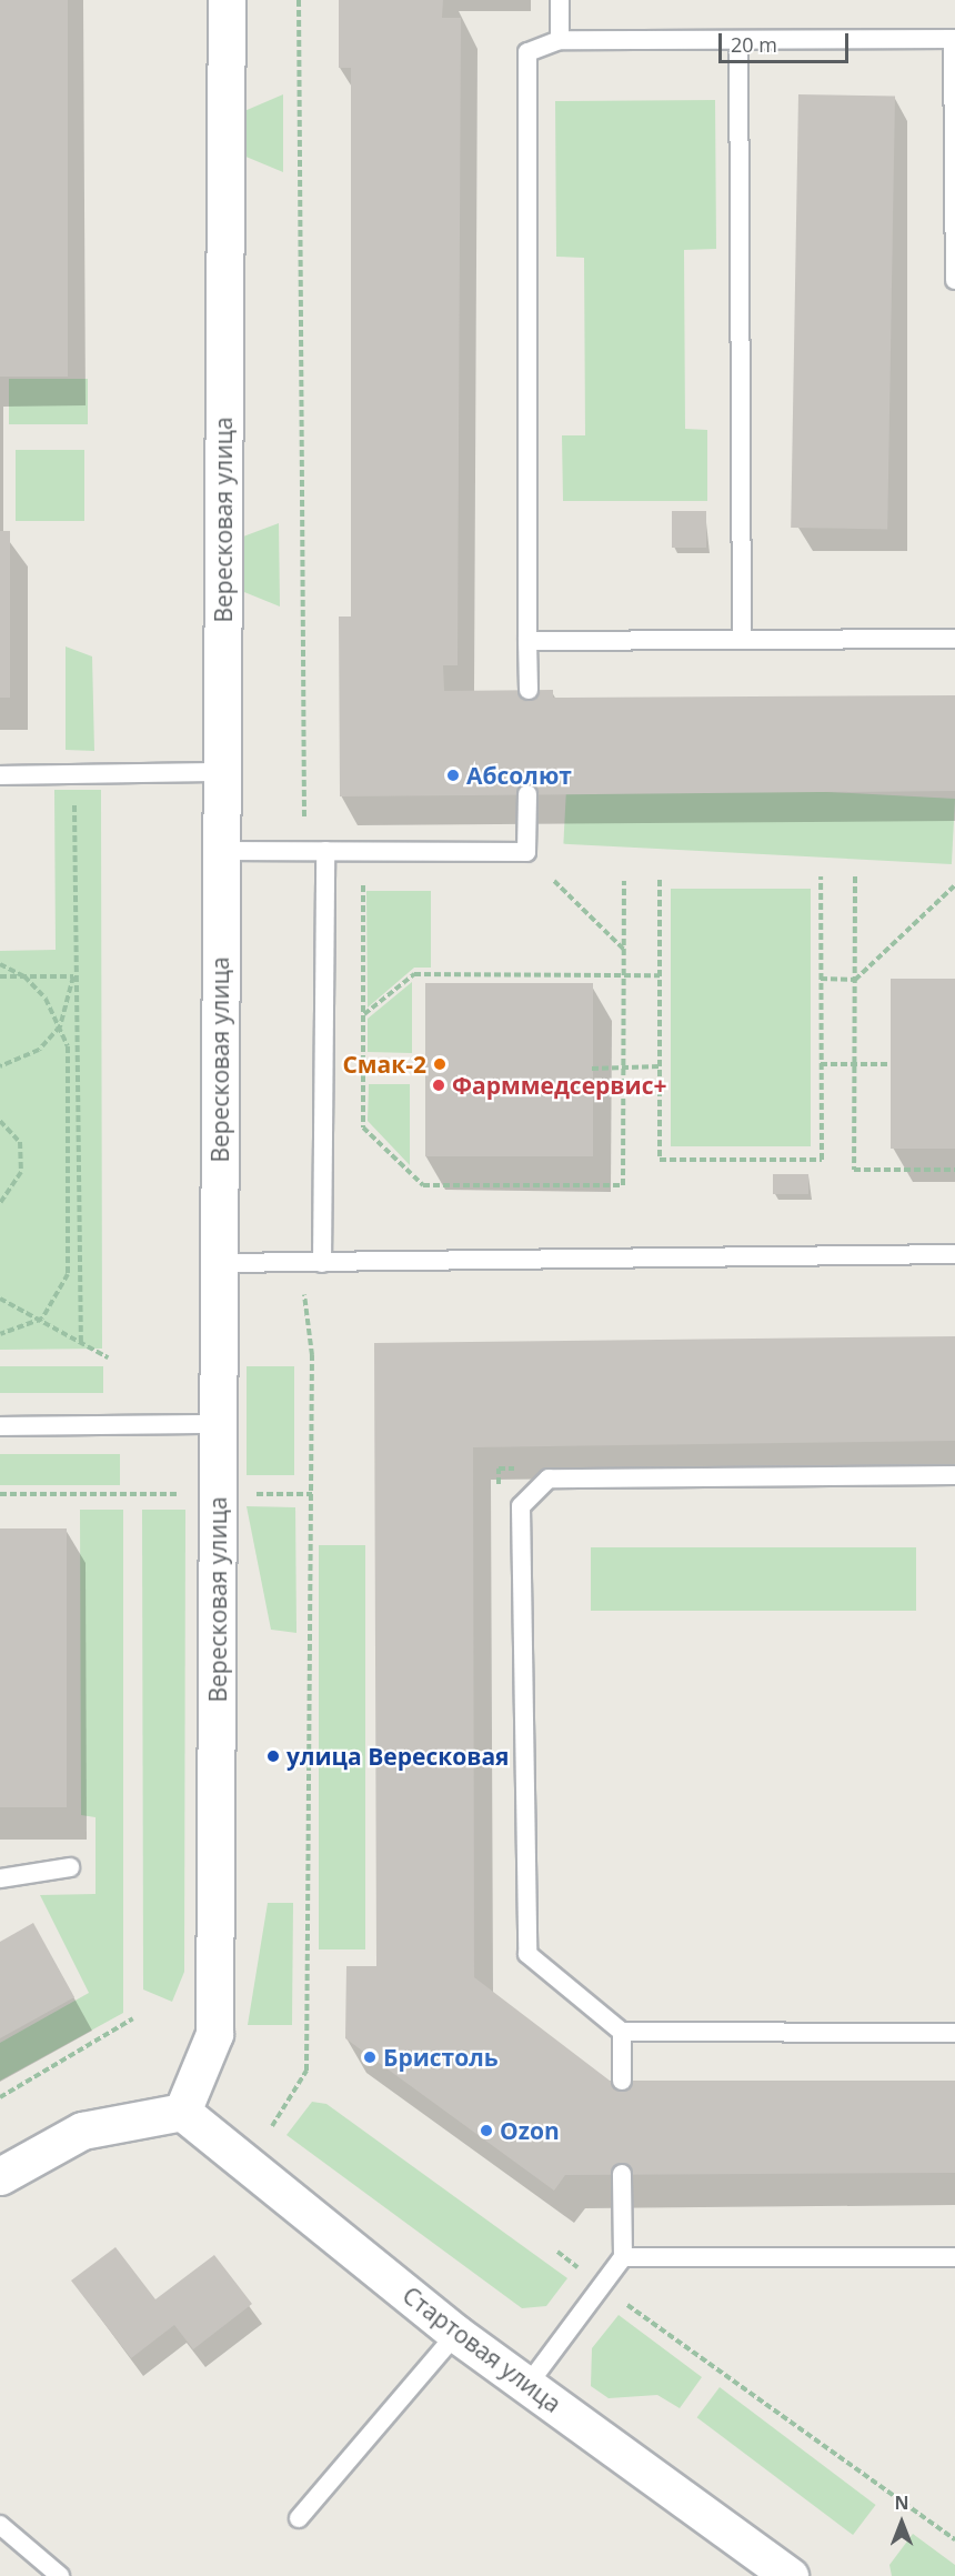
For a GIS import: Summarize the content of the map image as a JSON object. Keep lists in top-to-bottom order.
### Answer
{
  "streets": {
    "street": ["Вересковая улица", "Стартовая улица"]
  },
  "crossings": [
    ["Вересковая улица", "Стартовая улица"]
  ],
  "places": [
    "Абсолют",
    "Смак-2",
    "Фарммедсервис+",
    "улица Вересковая",
    "Бристоль",
    "Ozon"
  ],
  "scale_bar": "20 m",
  "north": "top"
}
